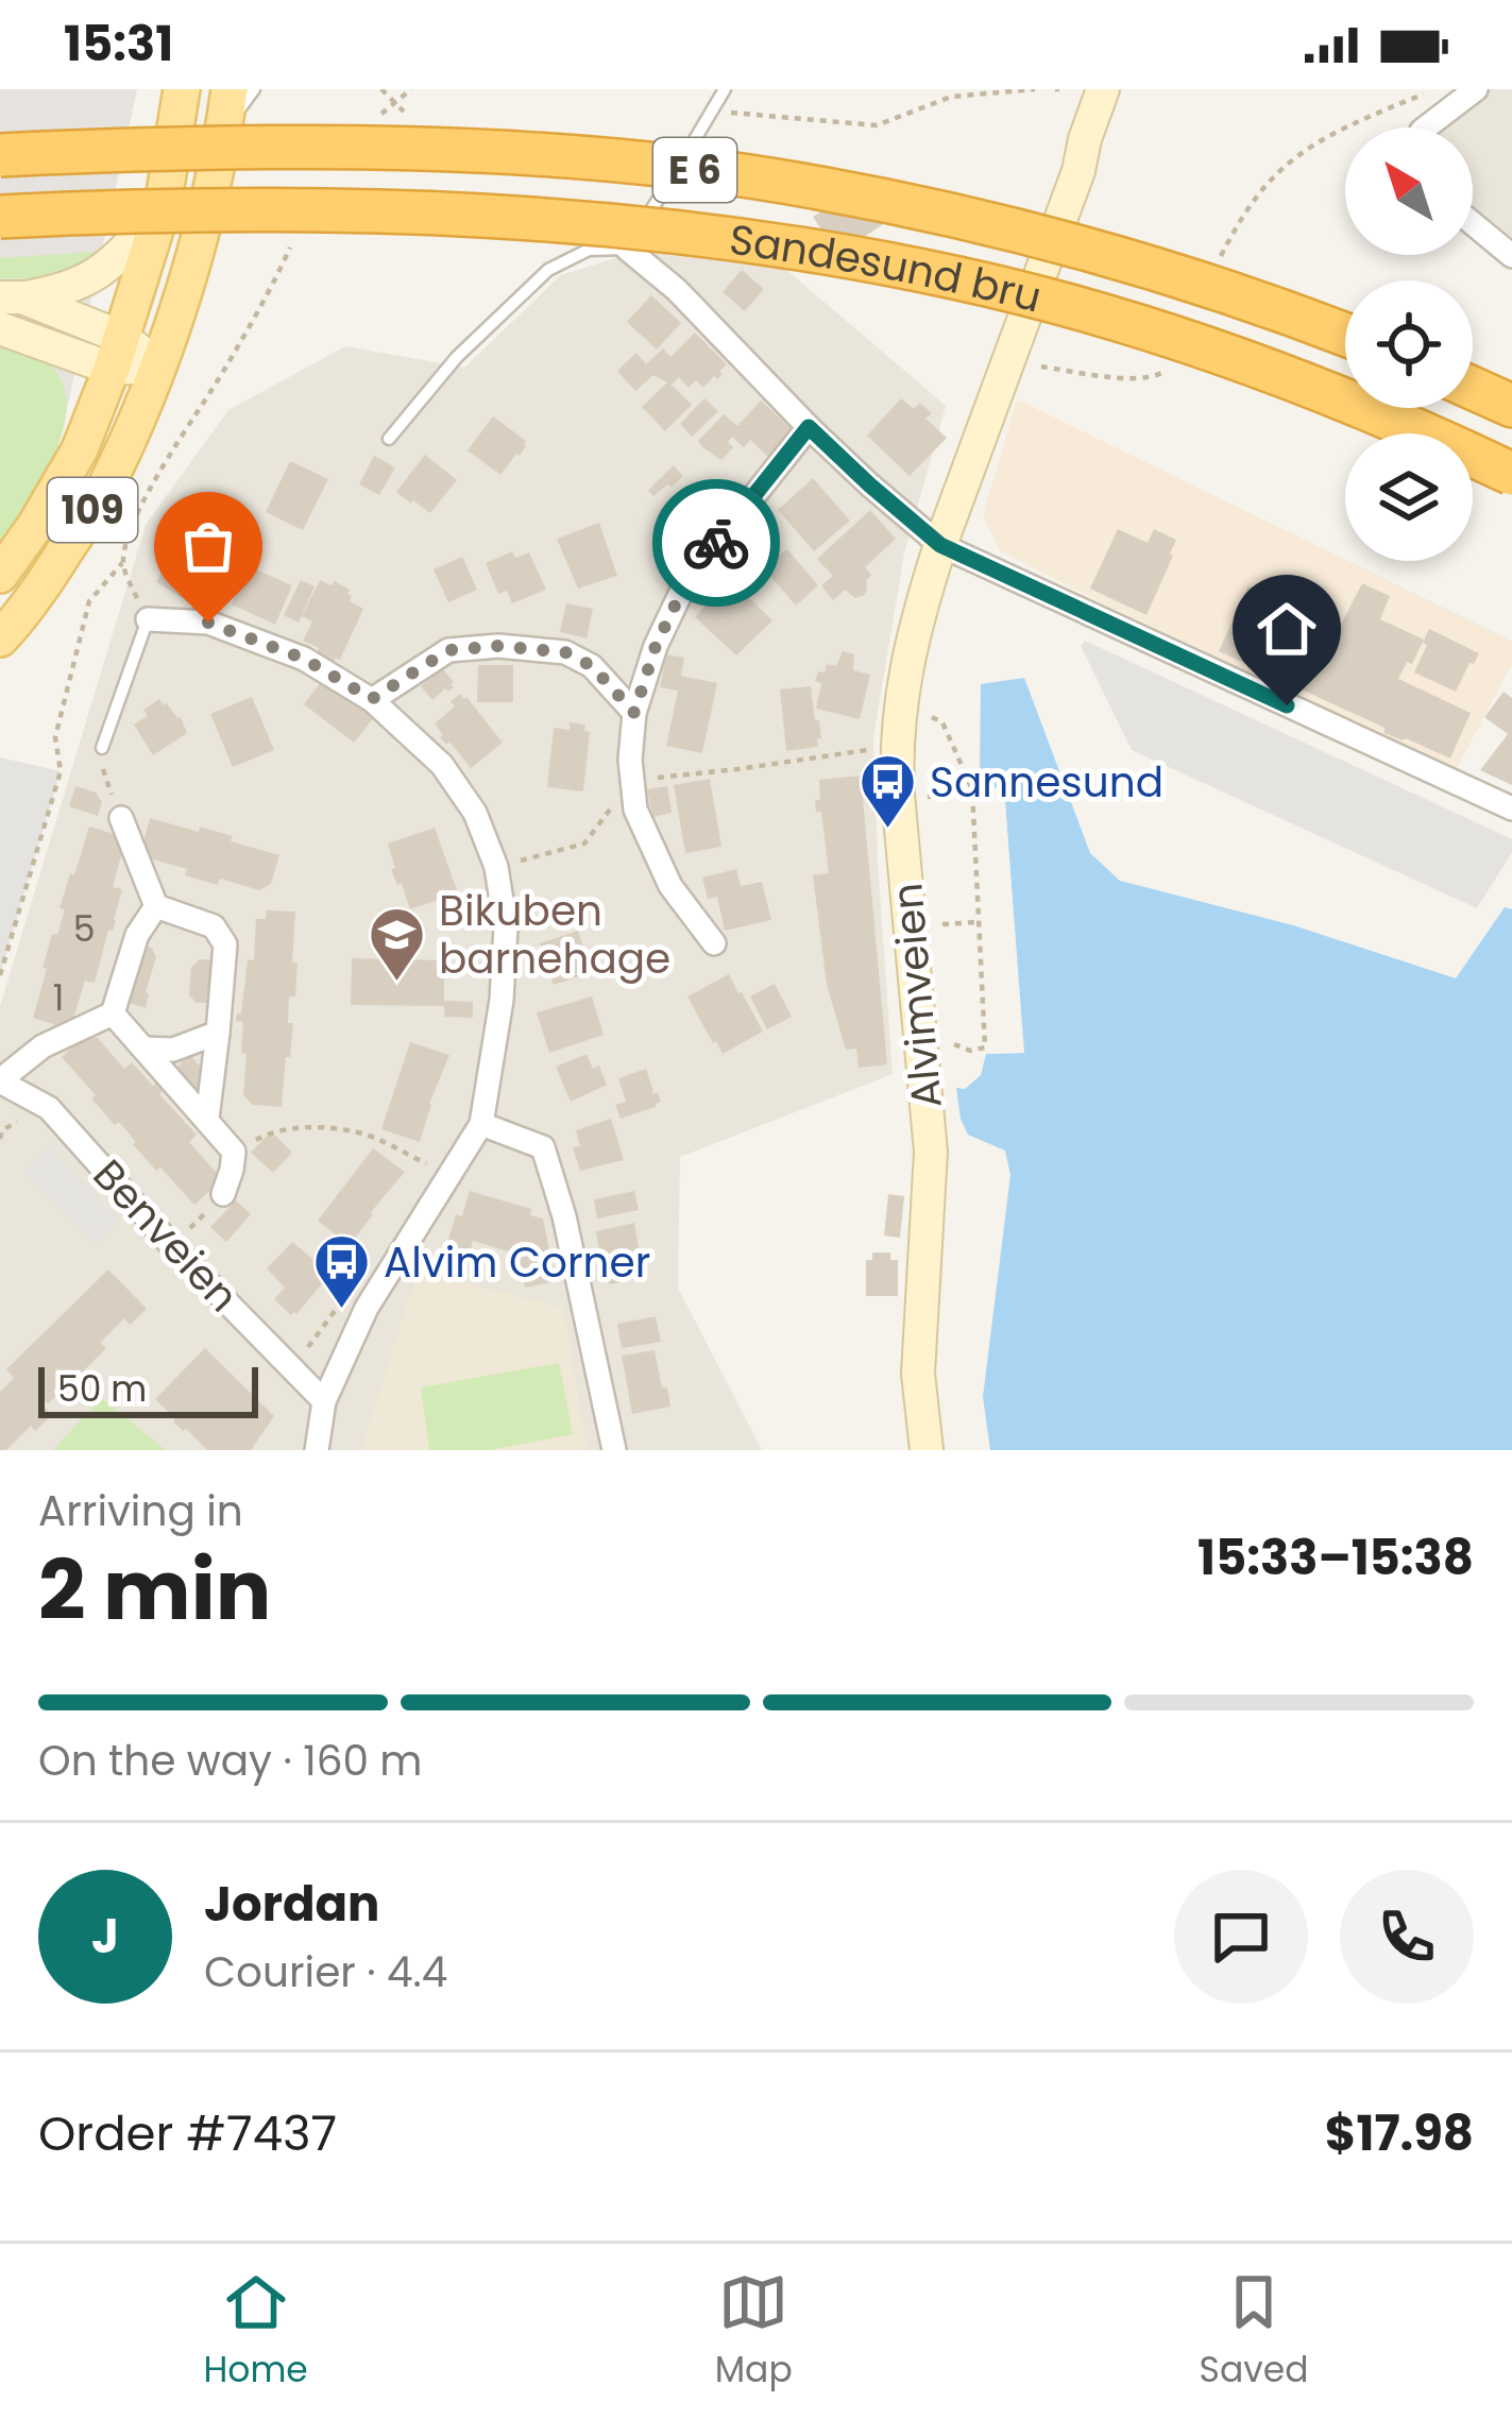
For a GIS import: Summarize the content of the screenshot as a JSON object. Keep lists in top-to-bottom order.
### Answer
{
  "streets": {
    "highway": ["E 6", "Sandesund bru"],
    "main road": ["109", "Alvimveien"],
    "street": ["Benveien"]
  },
  "places": {
    "bus stop": ["Sannesund", "Alvim Corner"],
    "school or university": ["Bikuben barnehage"]
  },
  "house_numbers": ["5", "1"],
  "scale_bar": "50 m",
  "north": "top left",
  "page": {
    "status": "15:31",
    "scale": "50 m",
    "heading": ["2 min", "Arriving in", "15:33–15:38"],
    "panel": [
      "Jordan",
      "Courier · 4.4",
      "Order #7437",
      "$17.98"
    ],
    "bar": "On the way · 160 m",
    "round": "J",
    "tabs": ["Home", "Map", "Saved"]
  }
}
